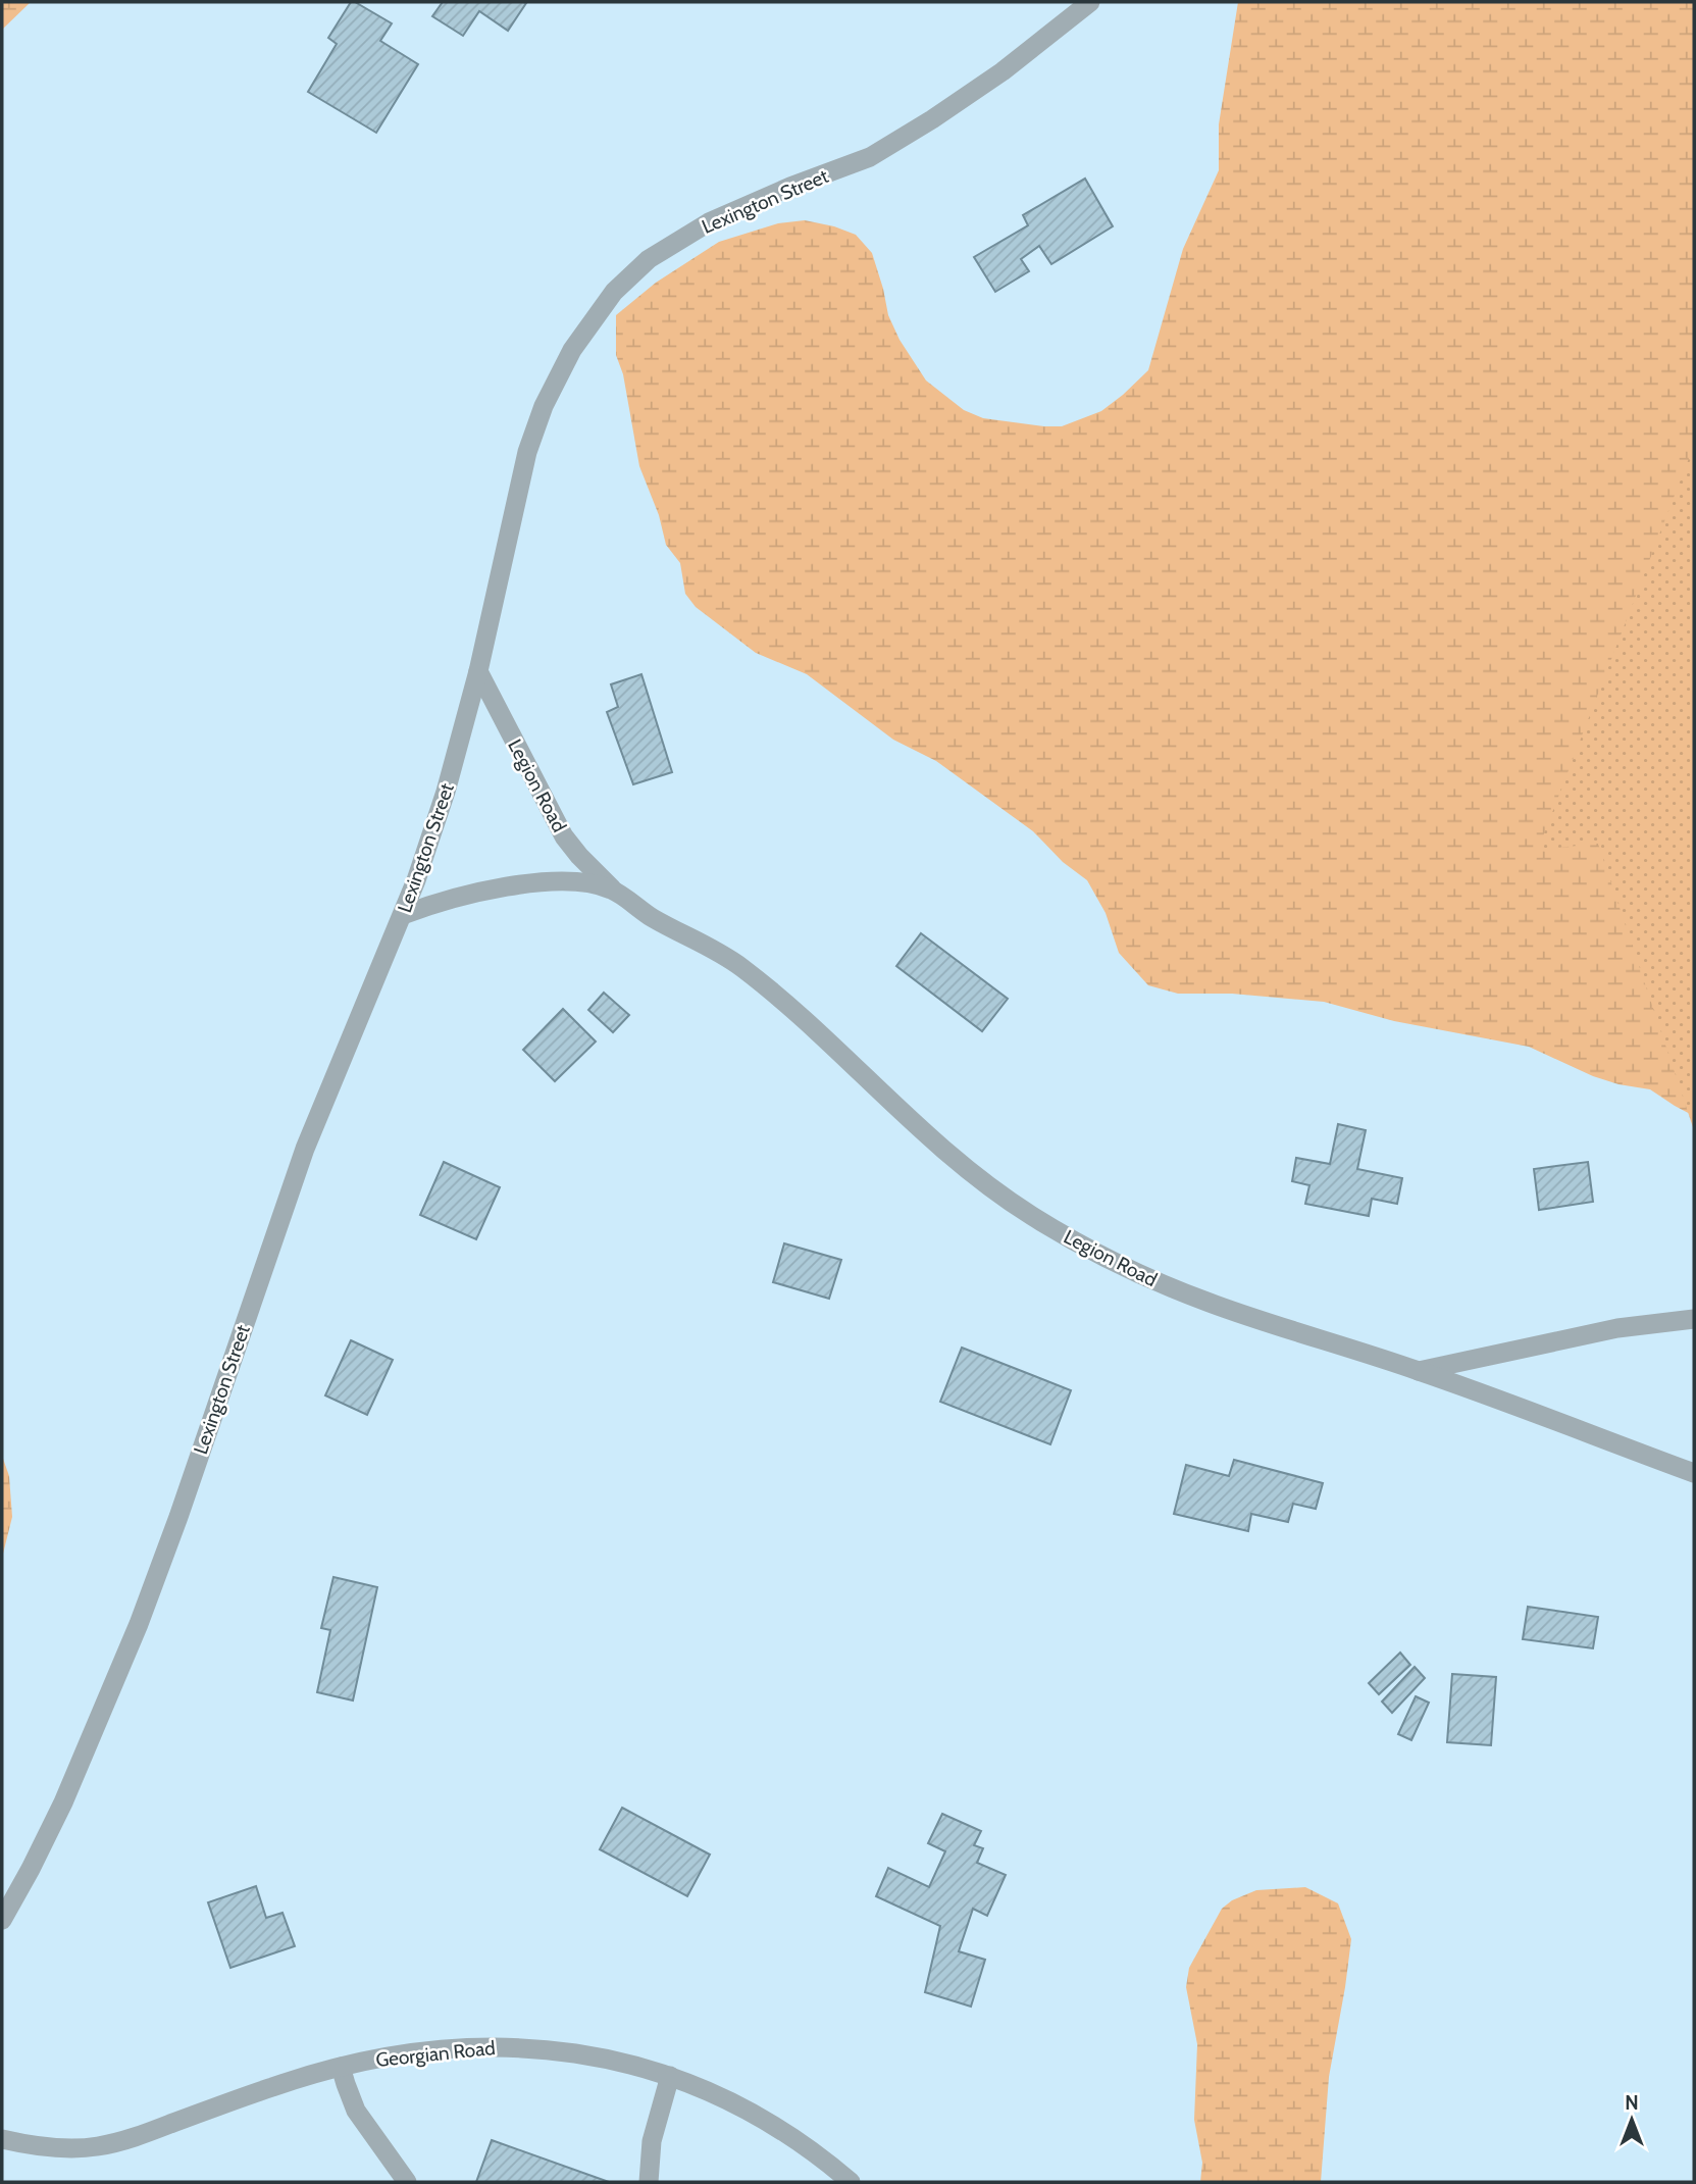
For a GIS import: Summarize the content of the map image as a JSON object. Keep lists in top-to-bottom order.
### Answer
{
  "streets": {
    "street": ["Lexington Street", "Legion Road", "Georgian Road"]
  },
  "crossings": [
    ["Lexington Street", "Legion Road"]
  ],
  "north": "top"
}
